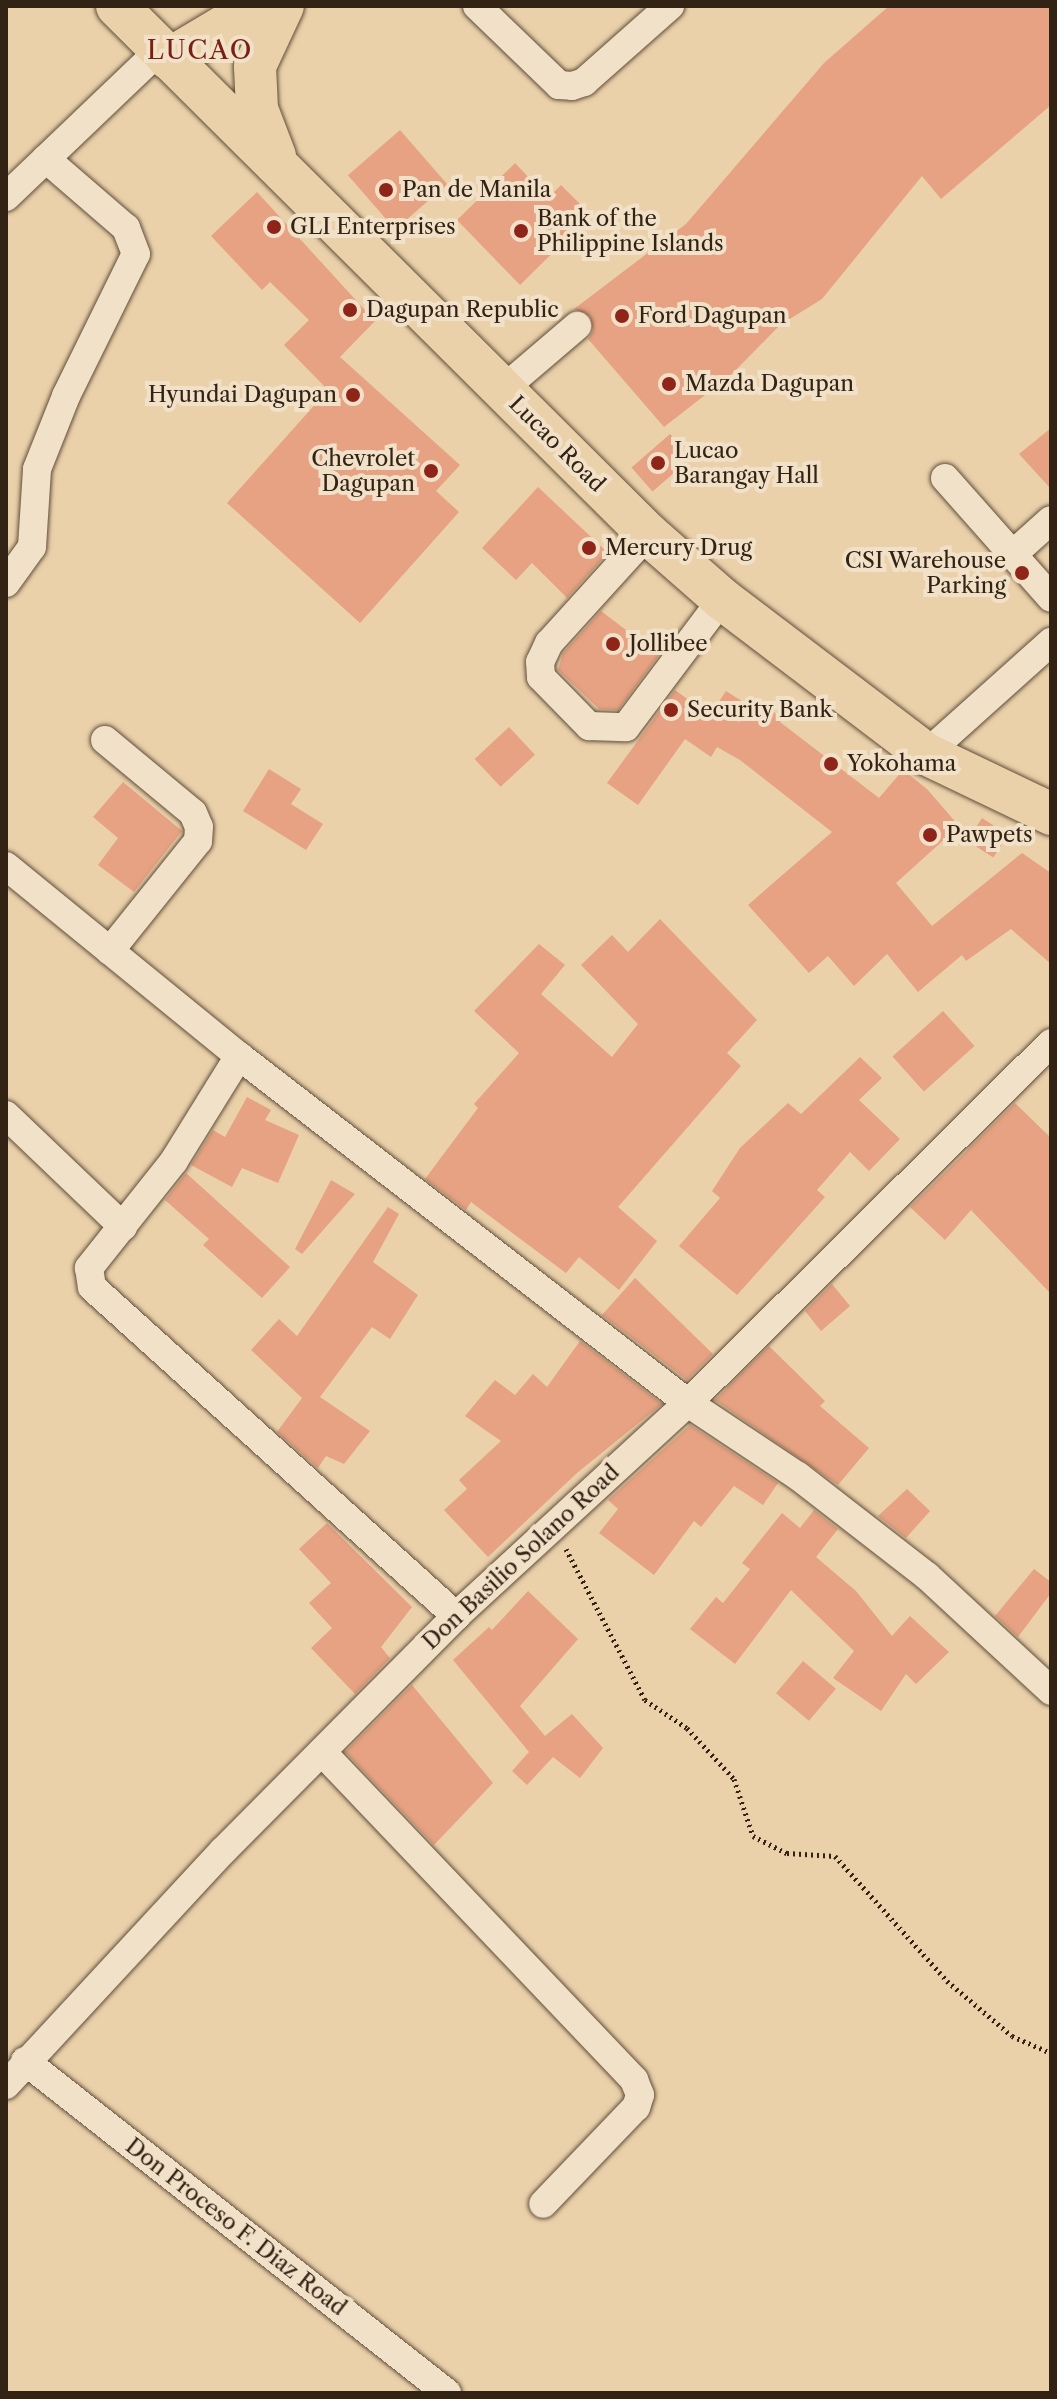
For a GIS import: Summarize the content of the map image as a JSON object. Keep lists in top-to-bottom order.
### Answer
{
  "streets": {
    "highway": ["Lucao Road"],
    "street": ["Don Basilio Solano Road", "Don Proceso F. Diaz Road"]
  },
  "crossings": [
    ["Don Basilio Solano Road", "Don Proceso F. Diaz Road"]
  ],
  "districts": ["LUCAO"],
  "places": [
    "Pan de Manila",
    "GLI Enterprises",
    "Bank of the Philippine Islands",
    "Dagupan Republic",
    "Ford Dagupan",
    "Mazda Dagupan",
    "Hyundai Dagupan",
    "Lucao Barangay Hall",
    "Chevrolet Dagupan",
    "Mercury Drug",
    "CSI Warehouse Parking",
    "Jollibee",
    "Security Bank",
    "Yokohama",
    "Pawpets"
  ]
}
